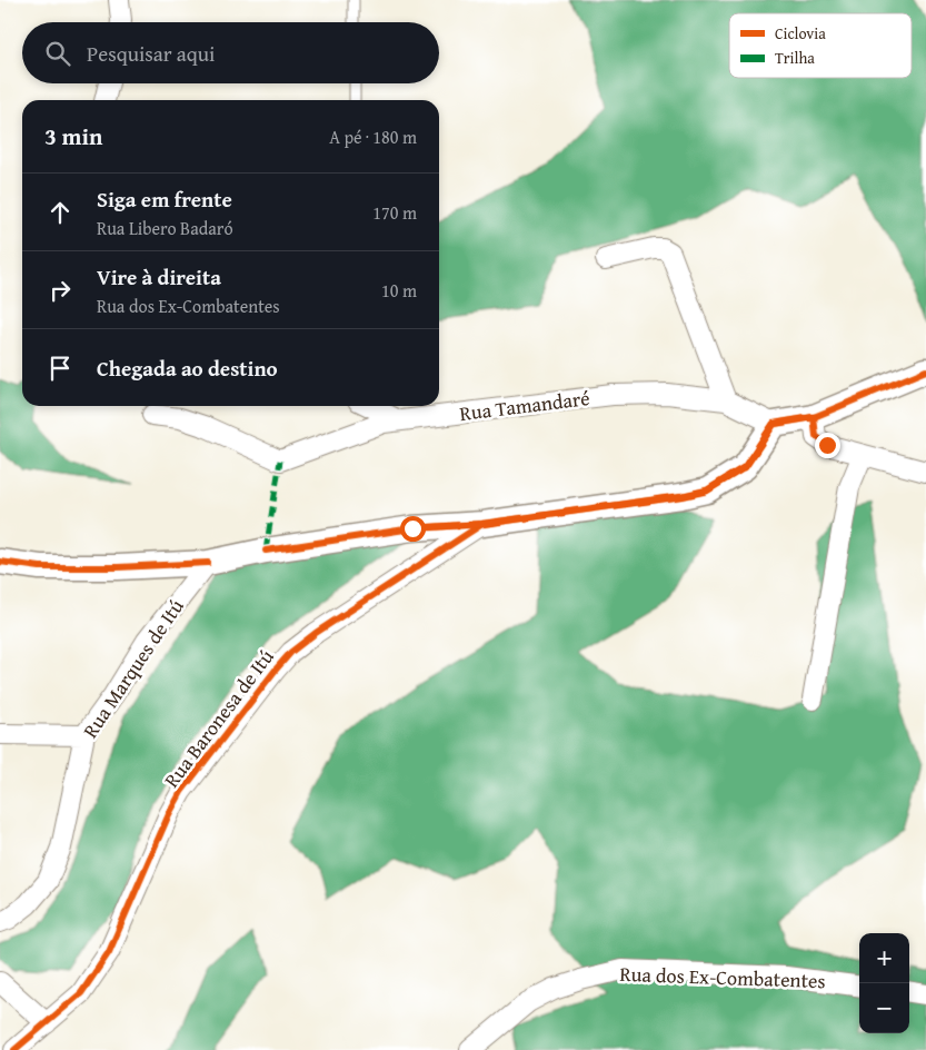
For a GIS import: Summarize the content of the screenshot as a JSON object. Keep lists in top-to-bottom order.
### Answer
{
  "streets": {
    "street": [
      "Rua Tamandaré",
      "Rua Marques de Itú",
      "Rua Baronesa de Itú",
      "Rua dos Ex-Combatentes"
    ]
  },
  "legend": ["Ciclovia", "Trilha"],
  "page": {
    "search": "Pesquisar aqui",
    "heading": ["3 min", "A pé · 180 m"],
    "list": [
      ["Siga em frente", "Rua Libero Badaró", "170 m"],
      ["Vire à direita", "Rua dos Ex-Combatentes", "10 m"],
      "Chegada ao destino"
    ],
    "map_buttons": ["+", "−"]
  }
}
